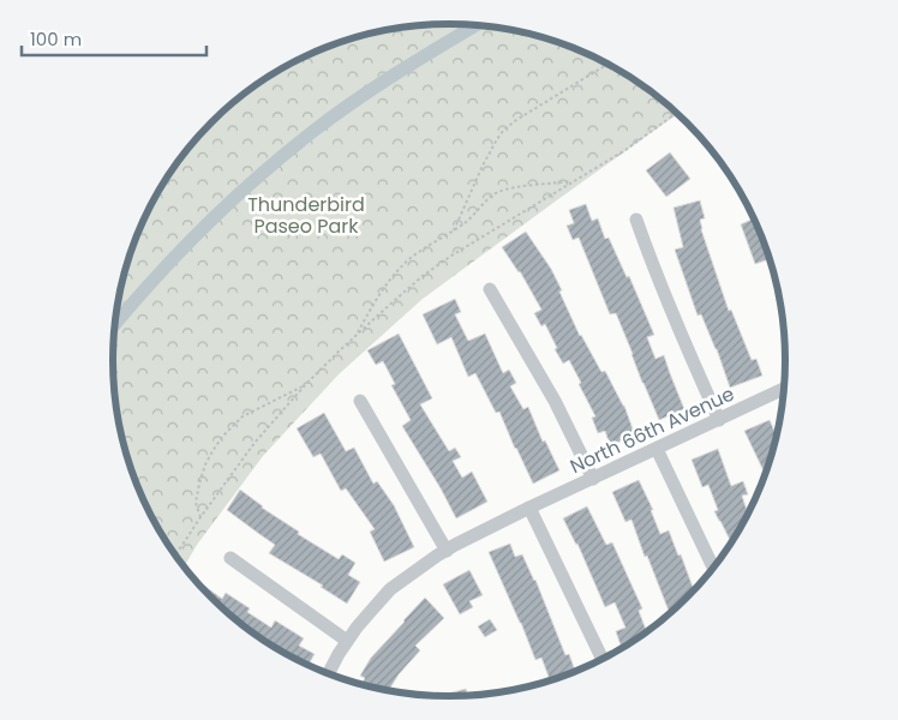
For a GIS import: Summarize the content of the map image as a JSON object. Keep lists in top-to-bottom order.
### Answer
{
  "streets": {
    "street": ["North 66th Avenue"]
  },
  "parks": ["Thunderbird Paseo Park"],
  "scale_bar": "100 m"
}
